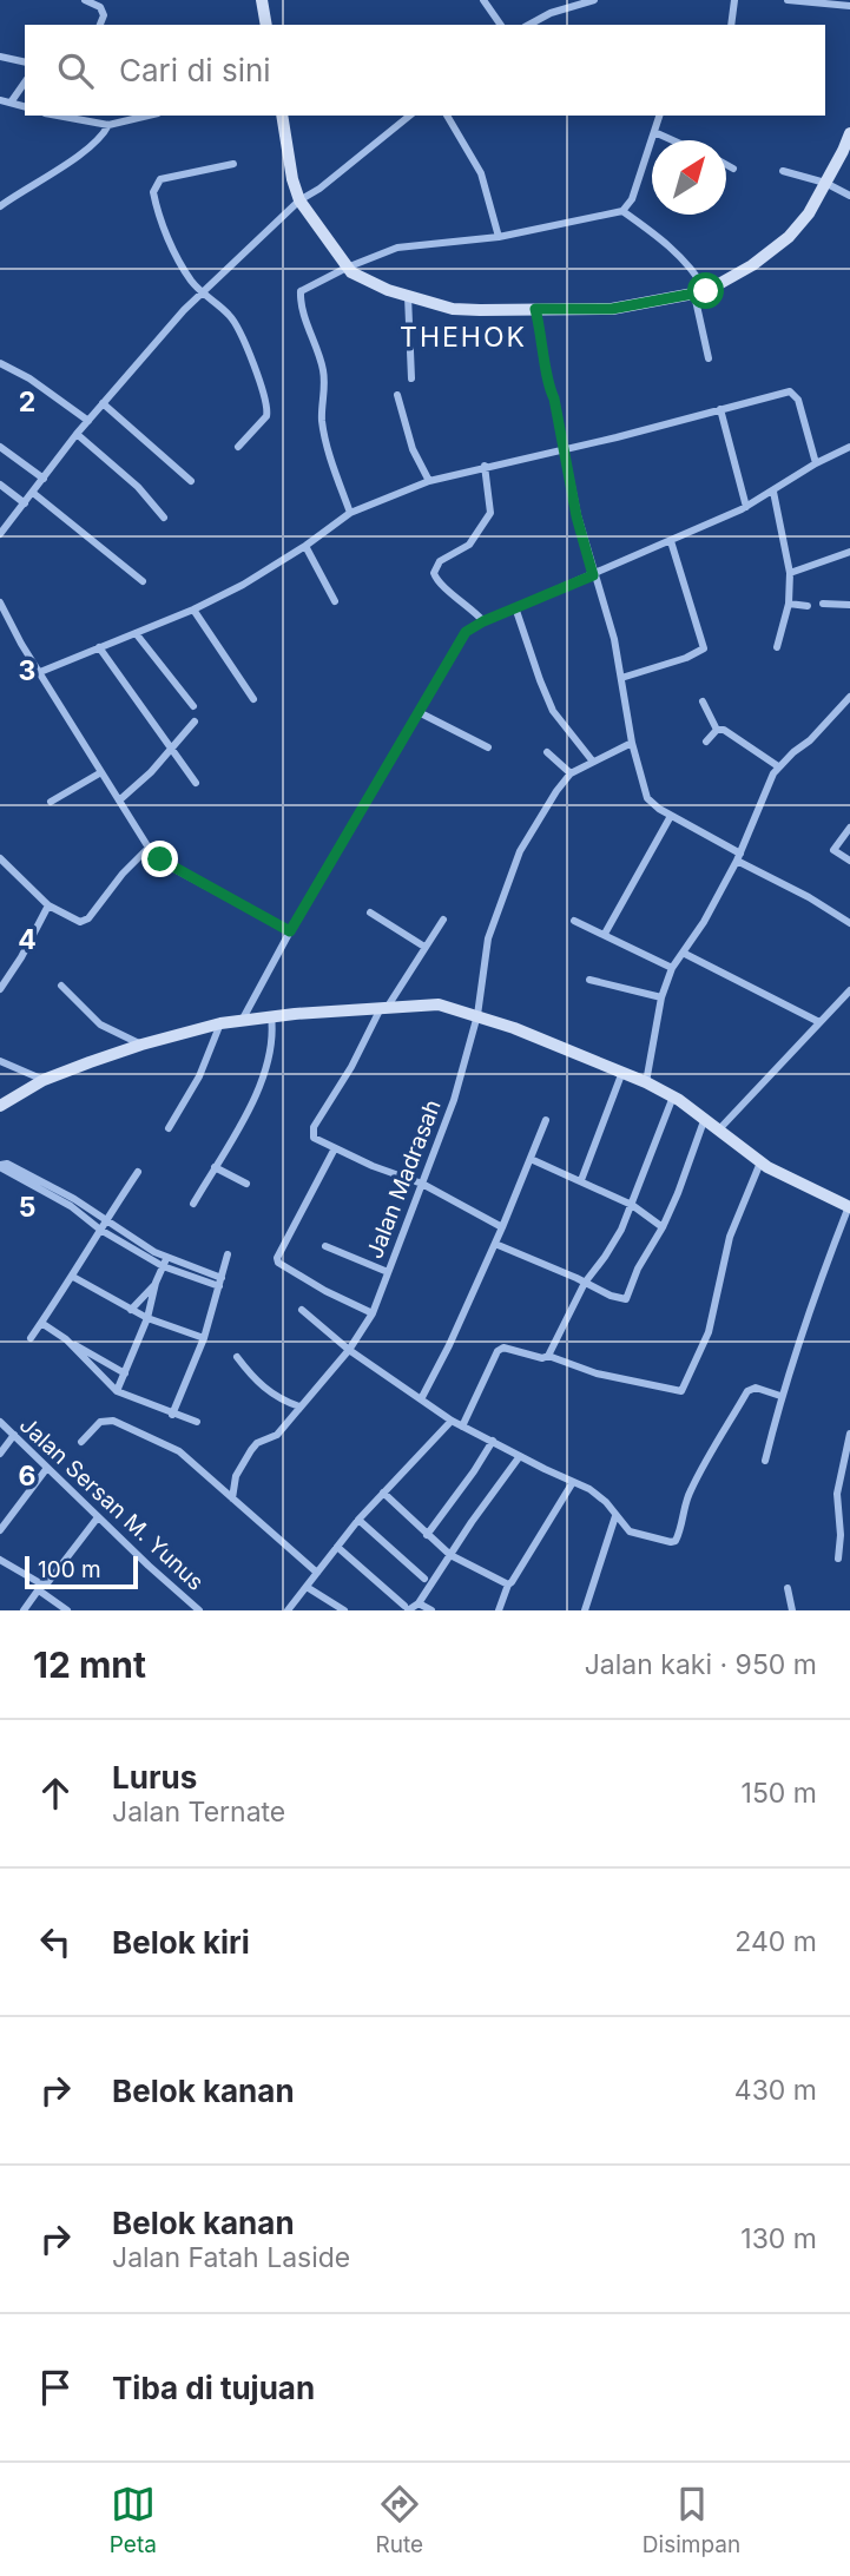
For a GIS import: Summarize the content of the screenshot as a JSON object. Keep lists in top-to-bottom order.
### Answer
{
  "streets": {
    "street": ["Jalan Madrasah", "Jalan Sersan M. Yunus"]
  },
  "districts": ["THEHOK"],
  "scale_bar": "100 m",
  "north": "top right",
  "page": {
    "search": "Cari di sini",
    "scale": "100 m",
    "heading": ["12 mnt", "Jalan kaki · 950 m"],
    "list": [
      ["Lurus", "Jalan Ternate", "150 m"],
      ["Belok kiri", "240 m"],
      ["Belok kanan", "430 m"],
      ["Belok kanan", "Jalan Fatah Laside", "130 m"],
      "Tiba di tujuan"
    ],
    "nav": ["Peta", "Rute", "Disimpan"]
  },
  "grid": {
    "rows": [
      "2",
      "3",
      "4",
      "5",
      "6"
    ]
  }
}
